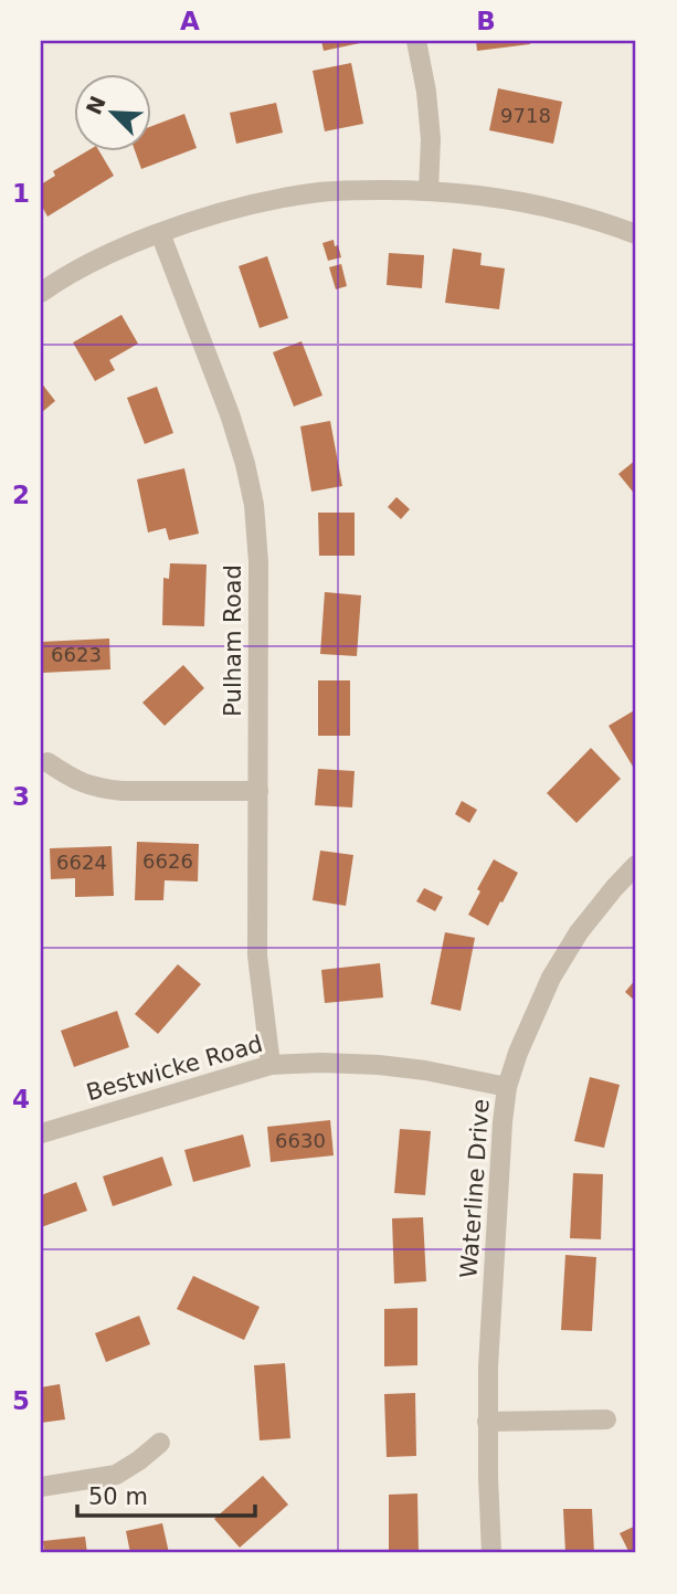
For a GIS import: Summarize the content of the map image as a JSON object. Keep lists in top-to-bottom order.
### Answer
{
  "streets": {
    "street": ["Pulham Road", "Bestwicke Road", "Waterline Drive"]
  },
  "crossings": [
    ["Pulham Road", "Bestwicke Road"],
    ["Bestwicke Road", "Waterline Drive"]
  ],
  "house_numbers": [
    "9718",
    "6623",
    "6626",
    "6624",
    "6630"
  ],
  "scale_bar": "50 m",
  "north": "top left",
  "grid": {
    "columns": ["A", "B"],
    "rows": [
      "1",
      "2",
      "3",
      "4",
      "5"
    ]
  }
}
